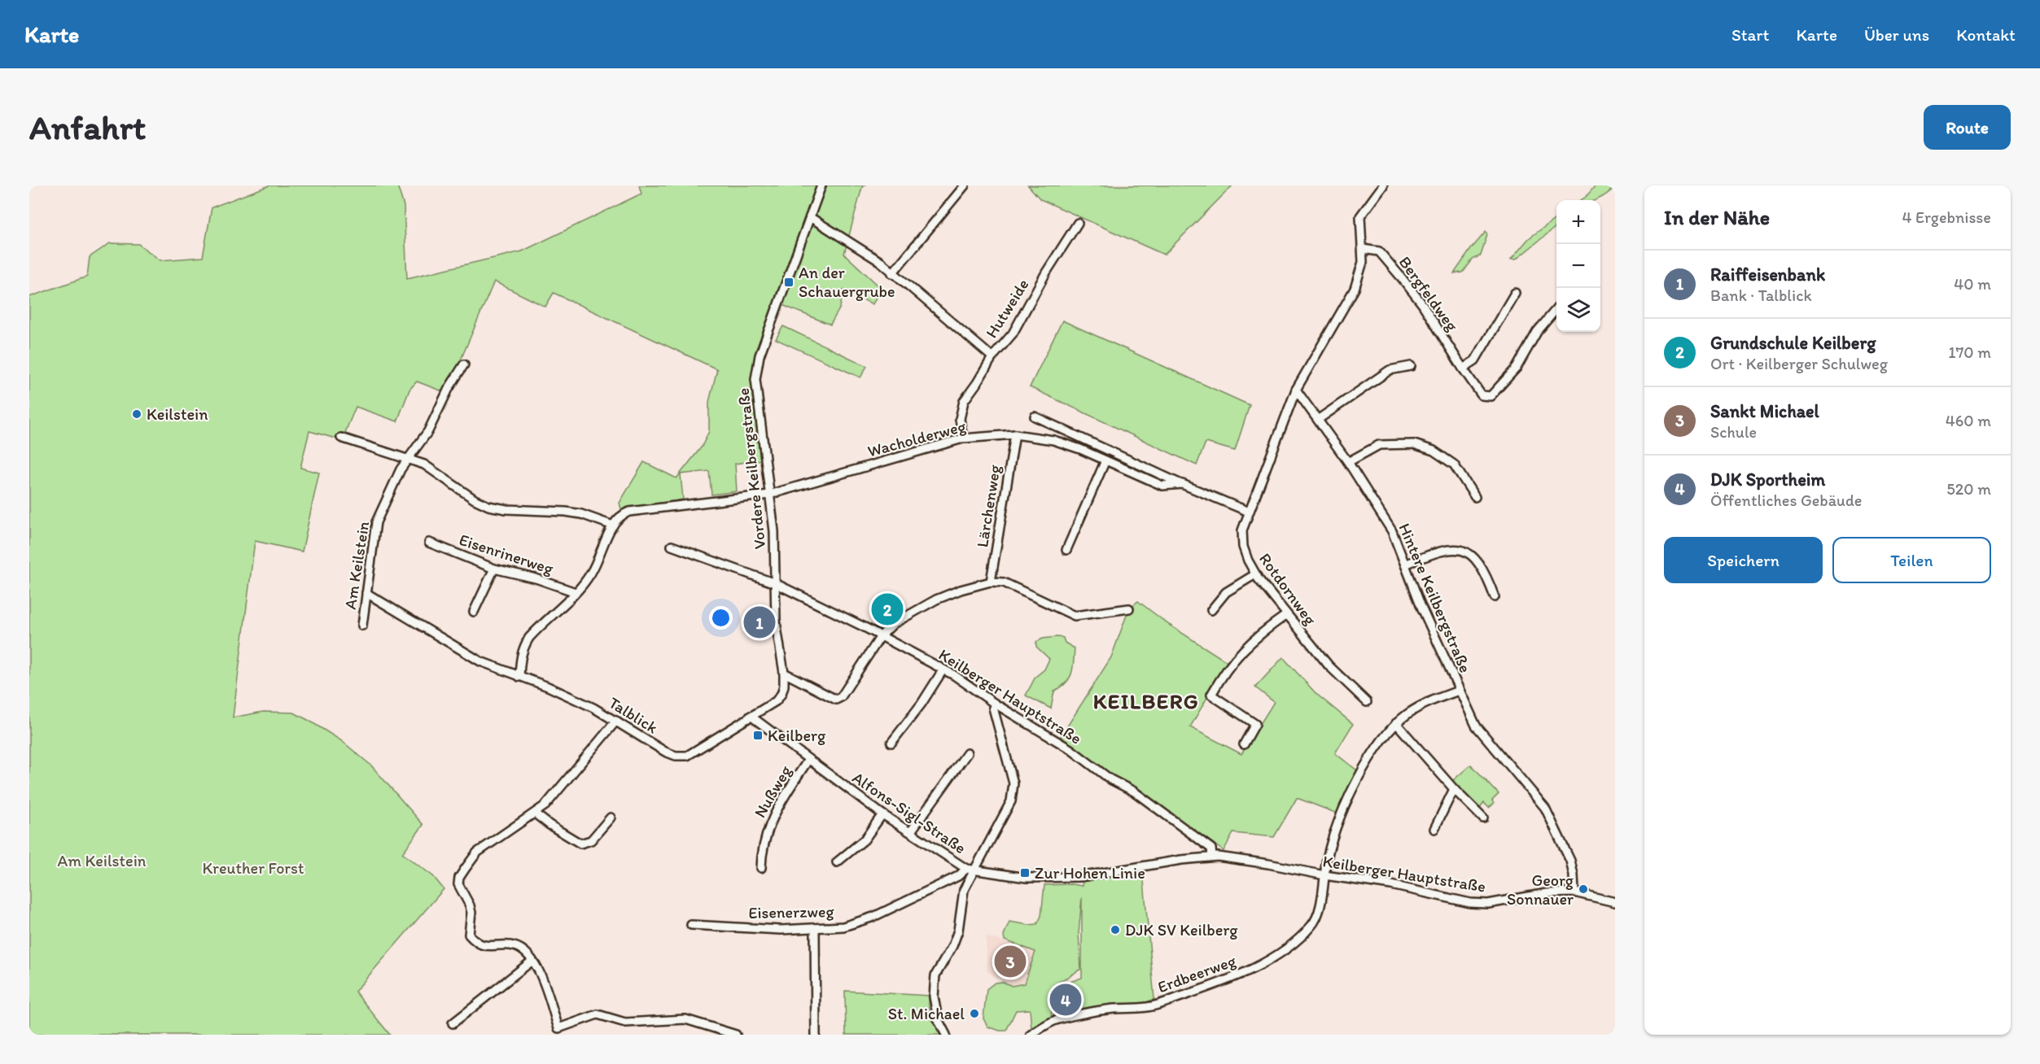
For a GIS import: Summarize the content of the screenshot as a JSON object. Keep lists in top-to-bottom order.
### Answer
{
  "streets": {
    "street": [
      "Bergfeldweg",
      "Hutweide",
      "Wacholderweg",
      "Vordere Keilbergstraße",
      "Lärchenweg",
      "Eisenrinerweg",
      "Am Keilstein",
      "Rotdornweg",
      "Hintere Keilbergstraße",
      "Keilberger Hauptstraße",
      "Talblick",
      "Nußweg",
      "Alfons-Sigl-Straße",
      "Eisenerzweg",
      "Erdbeerweg"
    ]
  },
  "crossings": [
    ["Hutweide", "Wacholderweg"],
    ["Wacholderweg", "Vordere Keilbergstraße"],
    ["Wacholderweg", "Lärchenweg"],
    ["Wacholderweg", "Rotdornweg"],
    ["Vordere Keilbergstraße", "Keilberger Hauptstraße"],
    ["Vordere Keilbergstraße", "Talblick"],
    ["Am Keilstein", "Talblick"],
    ["Rotdornweg", "Hintere Keilbergstraße"],
    ["Hintere Keilbergstraße", "Keilberger Hauptstraße"],
    ["Hintere Keilbergstraße", "Erdbeerweg"],
    ["Keilberger Hauptstraße", "Talblick"],
    ["Keilberger Hauptstraße", "Alfons-Sigl-Straße"],
    ["Keilberger Hauptstraße", "Erdbeerweg"],
    ["Talblick", "Alfons-Sigl-Straße"],
    ["Nußweg", "Alfons-Sigl-Straße"],
    ["Alfons-Sigl-Straße", "Eisenerzweg"]
  ],
  "districts": ["KEILBERG"],
  "parks": ["Am Keilstein", "Kreuther Forst"],
  "places": {
    "transit": ["An der Schauergrube", "Keilberg", "Zur Hohen Linie"],
    "other": [
      "Keilstein",
      "Georg Sonnauer",
      "DJK SV Keilberg",
      "St. Michael"
    ]
  },
  "page": {
    "header": "Karte",
    "nav": [
      "Start",
      "Karte",
      "Über uns",
      "Kontakt"
    ],
    "buttons": [
      "Route",
      ["Speichern", "Teilen"]
    ],
    "title": "Anfahrt",
    "heading": ["In der Nähe", "4 Ergebnisse"],
    "map_buttons": ["+", "−"],
    "list": [
      {
        "mark": "1",
        "name": "Raiffeisenbank",
        "note": "Bank · Talblick",
        "value": "40 m"
      },
      {
        "mark": "2",
        "name": "Grundschule Keilberg",
        "note": "Ort · Keilberger Schulweg",
        "value": "170 m"
      },
      {
        "mark": "3",
        "name": "Sankt Michael",
        "note": "Schule",
        "value": "460 m"
      },
      {
        "mark": "4",
        "name": "DJK Sportheim",
        "note": "Öffentliches Gebäude",
        "value": "520 m"
      }
    ],
    "pins": [
      "2",
      "1",
      "3",
      "4"
    ]
  }
}
